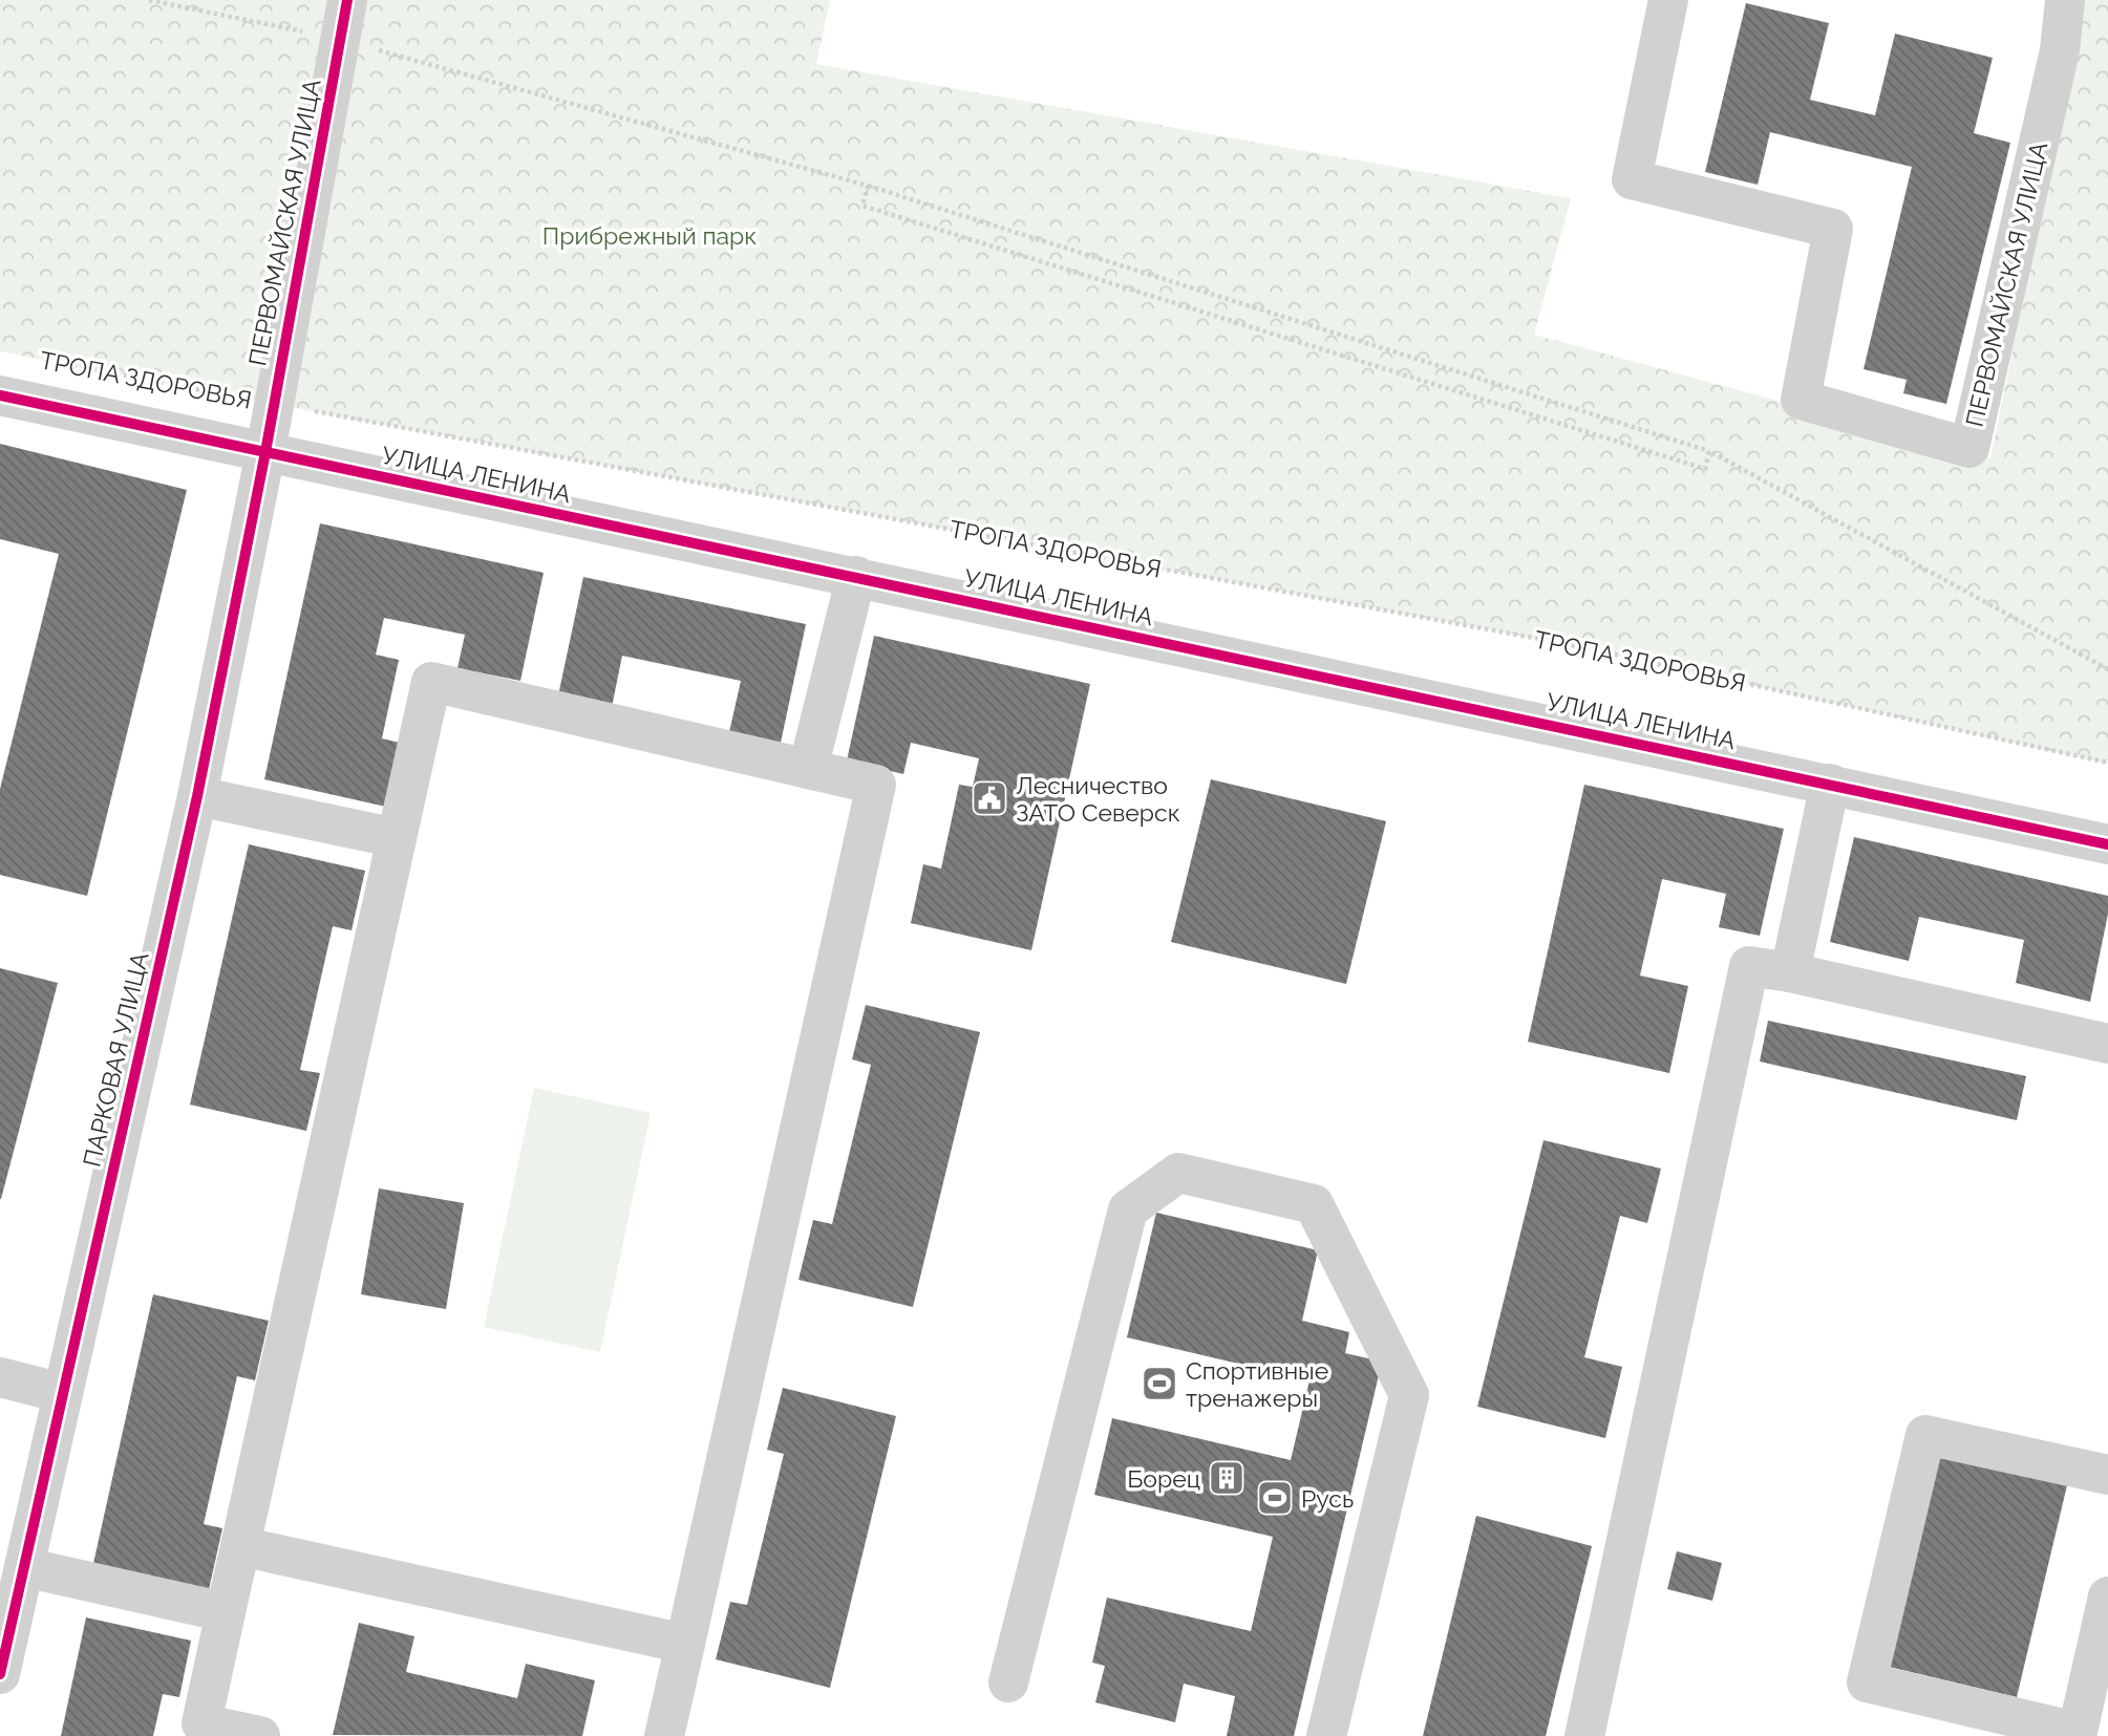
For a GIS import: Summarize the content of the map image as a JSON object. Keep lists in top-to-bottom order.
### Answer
{
  "streets": {
    "street": ["ПЕРВОМАЙСКАЯ УЛИЦА", "УЛИЦА ЛЕНИНА", "ПАРКОВАЯ УЛИЦА"],
    "path": ["ТРОПА ЗДОРОВЬЯ"]
  },
  "crossings": [
    ["ПЕРВОМАЙСКАЯ УЛИЦА", "ТРОПА ЗДОРОВЬЯ"],
    ["ПЕРВОМАЙСКАЯ УЛИЦА", "УЛИЦА ЛЕНИНА"],
    ["ПЕРВОМАЙСКАЯ УЛИЦА", "ПАРКОВАЯ УЛИЦА"],
    ["УЛИЦА ЛЕНИНА", "ПАРКОВАЯ УЛИЦА"]
  ],
  "parks": ["Прибрежный парк"],
  "places": {
    "public building": ["Лесничество ЗАТО Северск"],
    "sports": ["Спортивные тренажеры", "Русь"],
    "building": ["Борец"]
  }
}
